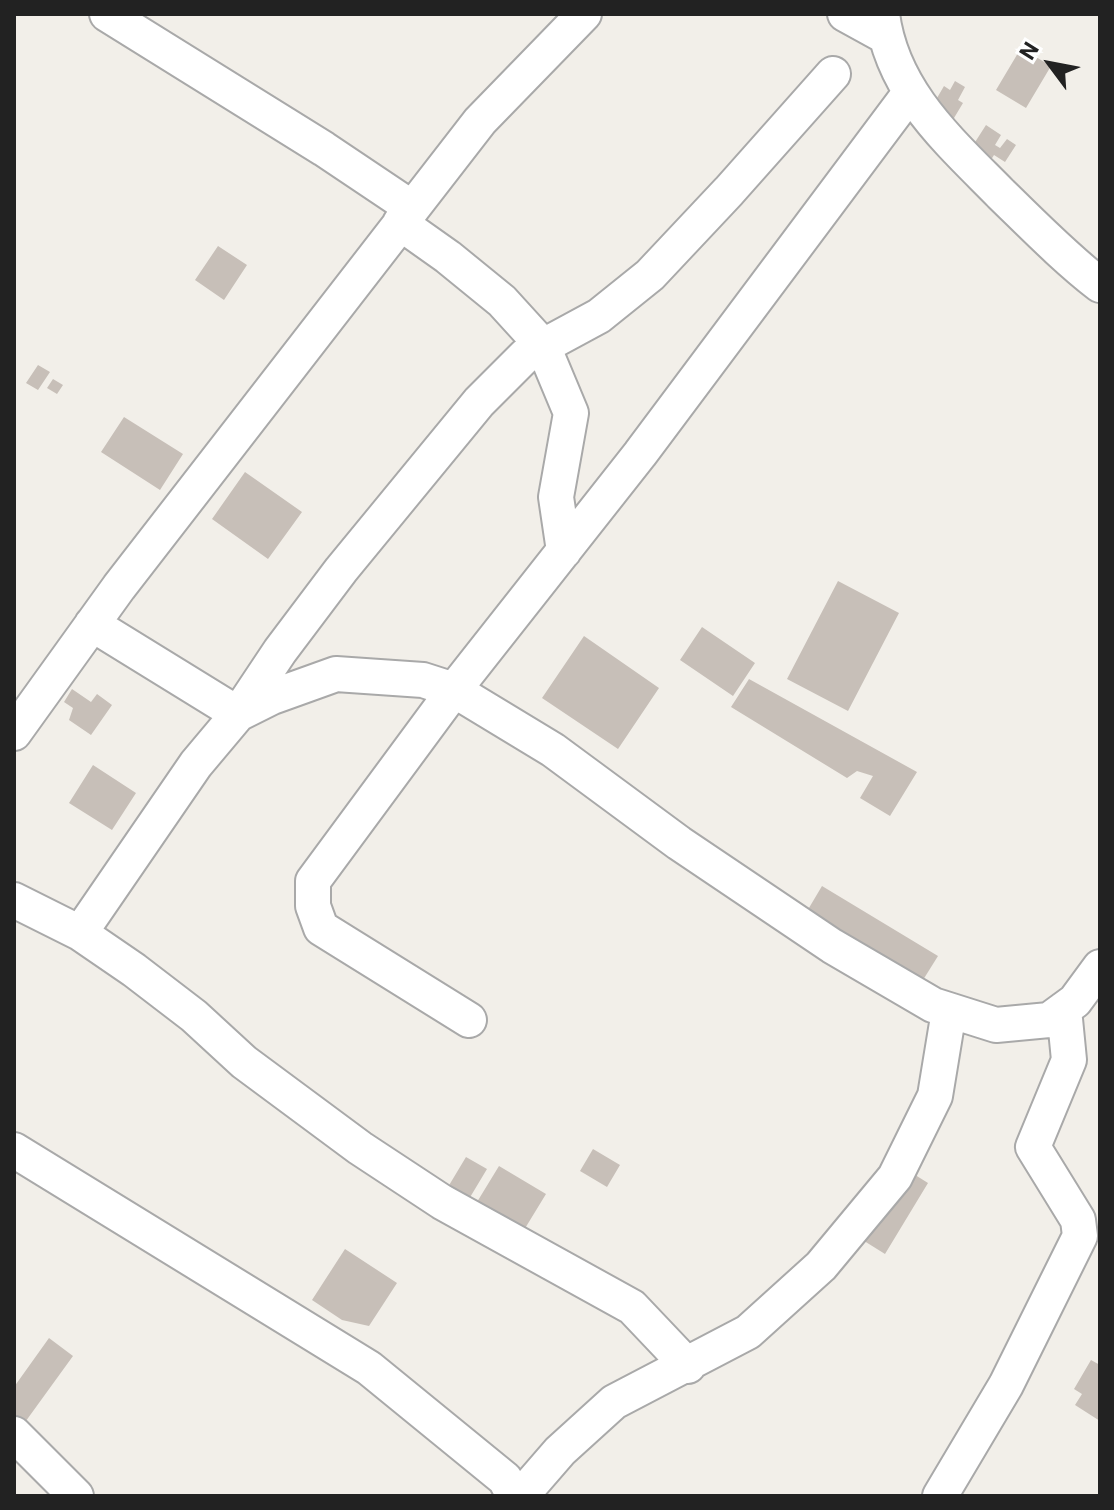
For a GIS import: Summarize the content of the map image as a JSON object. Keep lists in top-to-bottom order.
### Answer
{
  "north": "top left"
}
